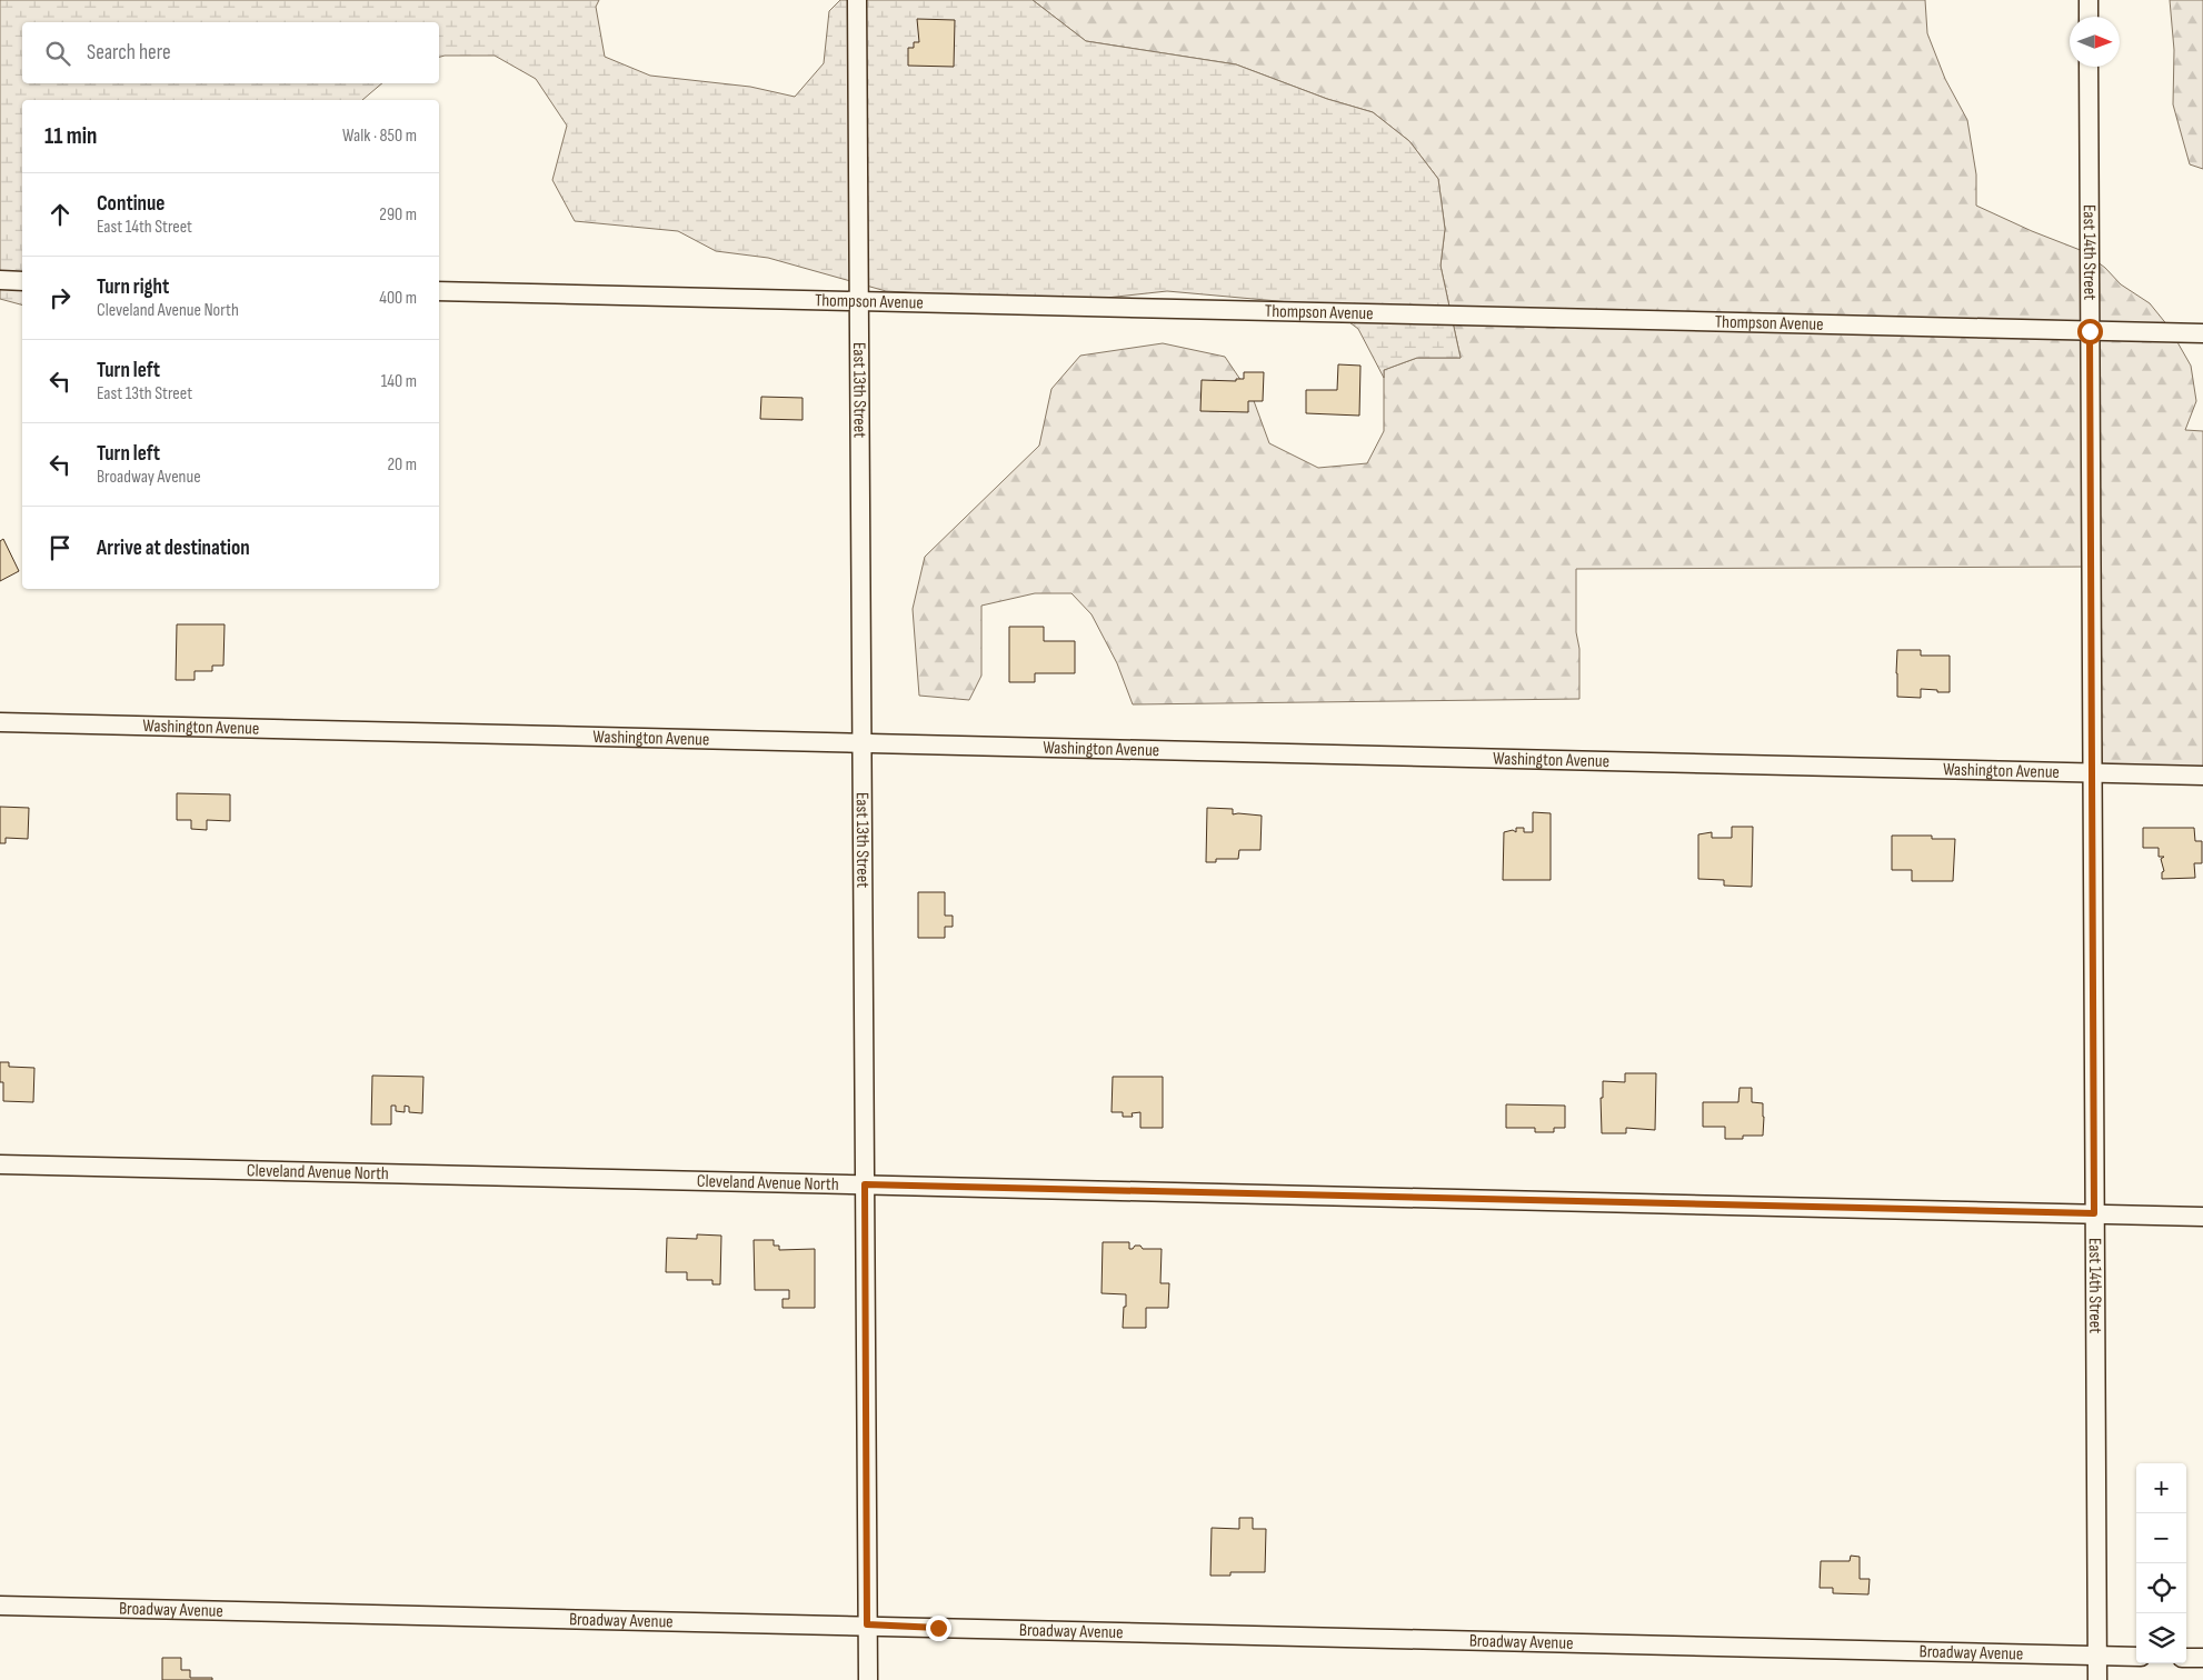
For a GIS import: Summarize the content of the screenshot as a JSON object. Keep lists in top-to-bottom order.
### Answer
{
  "streets": {
    "street": [
      "East 14th Street",
      "Thompson Avenue",
      "East 13th Street",
      "Washington Avenue",
      "Cleveland Avenue North",
      "Broadway Avenue"
    ]
  },
  "crossings": [
    ["East 14th Street", "Thompson Avenue"],
    ["East 14th Street", "Washington Avenue"],
    ["East 14th Street", "Cleveland Avenue North"],
    ["East 14th Street", "Broadway Avenue"],
    ["Thompson Avenue", "East 13th Street"],
    ["East 13th Street", "Washington Avenue"],
    ["East 13th Street", "Cleveland Avenue North"],
    ["East 13th Street", "Broadway Avenue"]
  ],
  "north": "right",
  "page": {
    "search": "Search here",
    "heading": ["11 min", "Walk · 850 m"],
    "list": [
      ["Continue", "East 14th Street", "290 m"],
      ["Turn right", "Cleveland Avenue North", "400 m"],
      ["Turn left", "East 13th Street", "140 m"],
      ["Turn left", "Broadway Avenue", "20 m"],
      "Arrive at destination"
    ],
    "map_buttons": ["+", "−"]
  }
}
